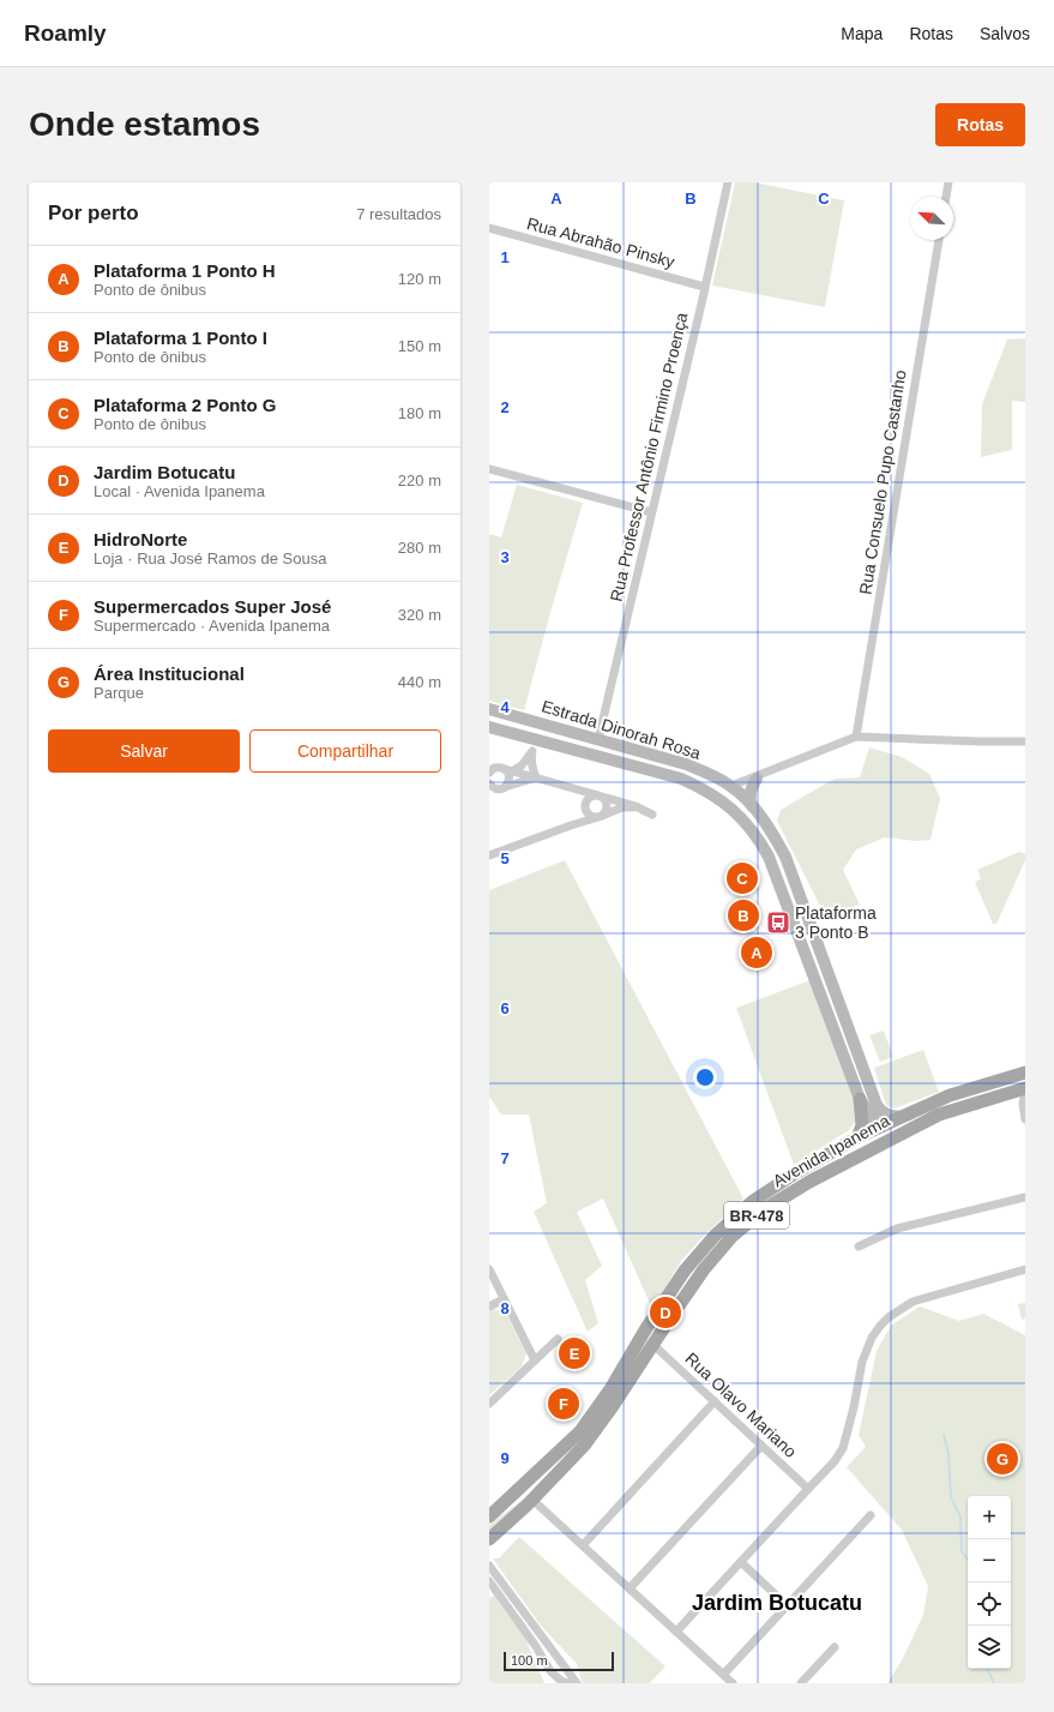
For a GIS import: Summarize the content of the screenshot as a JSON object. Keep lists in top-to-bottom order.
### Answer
{
  "streets": {
    "main road": ["Estrada Dinorah Rosa", "Avenida Ipanema", "BR-478"],
    "street": [
      "Rua Abrahão Pinsky",
      "Rua Professor Antônio Firmino Proença",
      "Rua Consuelo Pupo Castanho",
      "Rua Olavo Mariano"
    ]
  },
  "crossings": [
    ["Rua Abrahão Pinsky", "Rua Professor Antônio Firmino Proença"],
    ["Rua Professor Antônio Firmino Proença", "Estrada Dinorah Rosa"],
    ["Estrada Dinorah Rosa", "Avenida Ipanema"],
    ["Avenida Ipanema", "Rua Olavo Mariano"]
  ],
  "districts": ["Jardim Botucatu"],
  "places": {
    "bus stop": ["Plataforma 3 Ponto B"]
  },
  "scale_bar": "100 m",
  "north": "top left",
  "page": {
    "header": "Roamly",
    "nav": ["Mapa", "Rotas", "Salvos"],
    "buttons": [
      "Rotas",
      ["Salvar", "Compartilhar"]
    ],
    "title": "Onde estamos",
    "heading": ["Por perto", "7 resultados"],
    "list": [
      {
        "mark": "A",
        "name": "Plataforma 1 Ponto H",
        "note": "Ponto de ônibus",
        "value": "120 m"
      },
      {
        "mark": "B",
        "name": "Plataforma 1 Ponto I",
        "note": "Ponto de ônibus",
        "value": "150 m"
      },
      {
        "mark": "C",
        "name": "Plataforma 2 Ponto G",
        "note": "Ponto de ônibus",
        "value": "180 m"
      },
      {
        "mark": "D",
        "name": "Jardim Botucatu",
        "note": "Local · Avenida Ipanema",
        "value": "220 m"
      },
      {
        "mark": "E",
        "name": "HidroNorte",
        "note": "Loja · Rua José Ramos de Sousa",
        "value": "280 m"
      },
      {
        "mark": "F",
        "name": "Supermercados Super José",
        "note": "Supermercado · Avenida Ipanema",
        "value": "320 m"
      },
      {
        "mark": "G",
        "name": "Área Institucional",
        "note": "Parque",
        "value": "440 m"
      }
    ],
    "pins": [
      "C",
      "B",
      "A",
      "D",
      "E",
      "F",
      "G"
    ],
    "map_buttons": ["+", "−"],
    "scale": "100 m"
  },
  "grid": {
    "columns": ["A", "B", "C"],
    "rows": [
      "1",
      "2",
      "3",
      "4",
      "5",
      "6",
      "7",
      "8",
      "9"
    ]
  }
}
